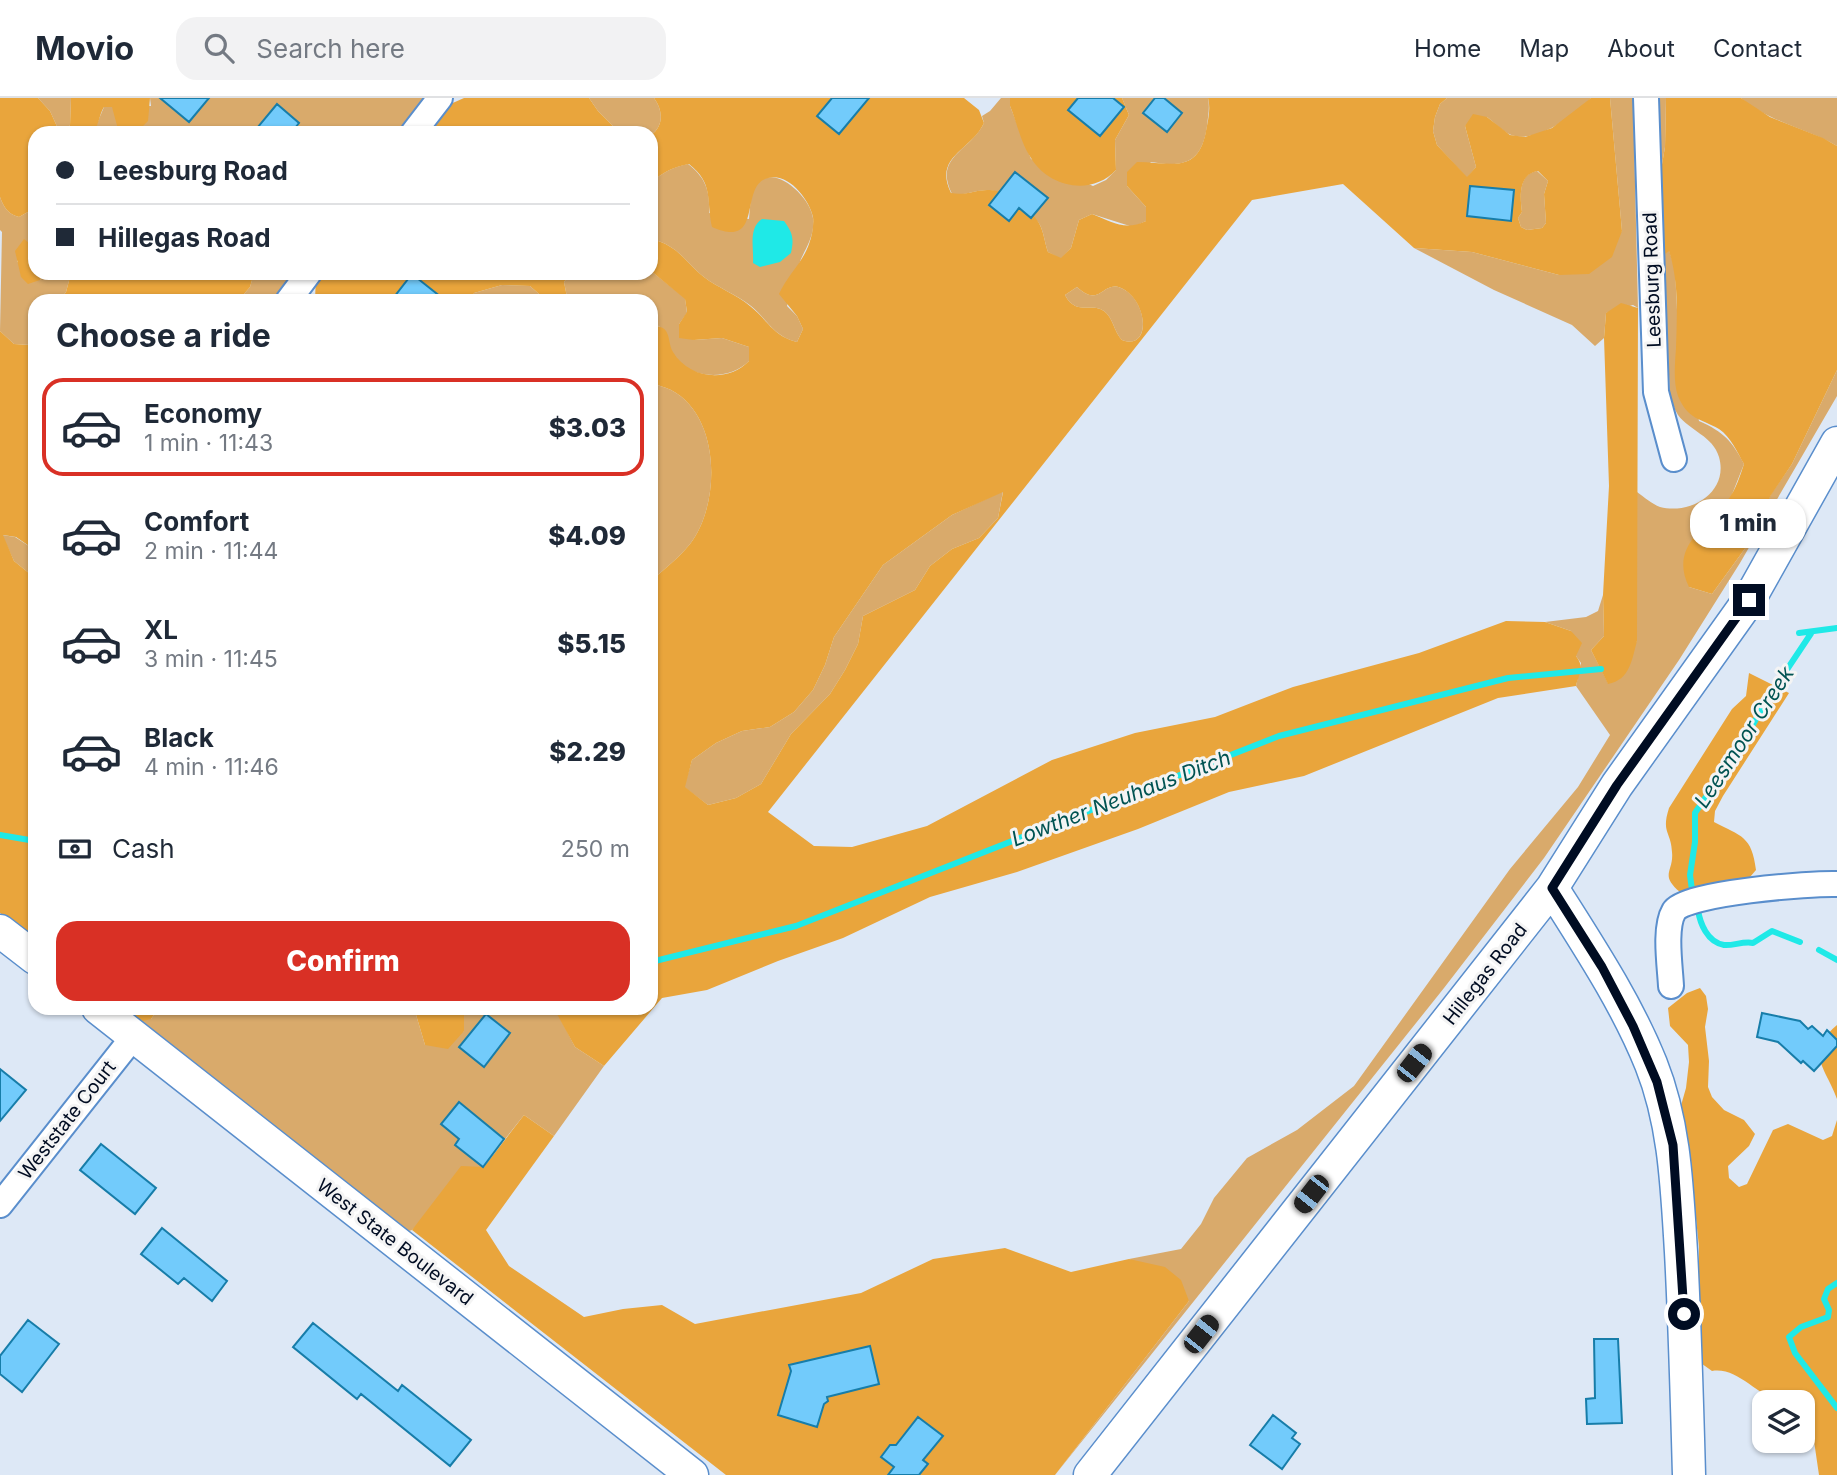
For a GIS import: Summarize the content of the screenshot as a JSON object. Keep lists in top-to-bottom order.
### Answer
{
  "streets": {
    "main road": ["Hillegas Road", "West State Boulevard"],
    "street": ["Leesburg Road", "Weststate Court"]
  },
  "crossings": [
    ["Weststate Court", "West State Boulevard"]
  ],
  "water": ["Leesmoor Creek", "Lowther Neuhaus Ditch"],
  "page": {
    "header": "Movio",
    "search": "Search here",
    "nav": [
      "Home",
      "Map",
      "About",
      "Contact"
    ],
    "banner": ["Leesburg Road", "Hillegas Road"],
    "heading": "Choose a ride",
    "list": [
      {
        "name": "Economy",
        "note": "1 min · 11:43",
        "value": "$3.03"
      },
      {
        "name": "Comfort",
        "note": "2 min · 11:44",
        "value": "$4.09"
      },
      {
        "name": "XL",
        "note": "3 min · 11:45",
        "value": "$5.15"
      },
      {
        "name": "Black",
        "note": "4 min · 11:46",
        "value": "$2.29"
      }
    ],
    "bubble": "1 min",
    "pay": ["Cash", "250 m"],
    "buttons": "Confirm"
  }
}
